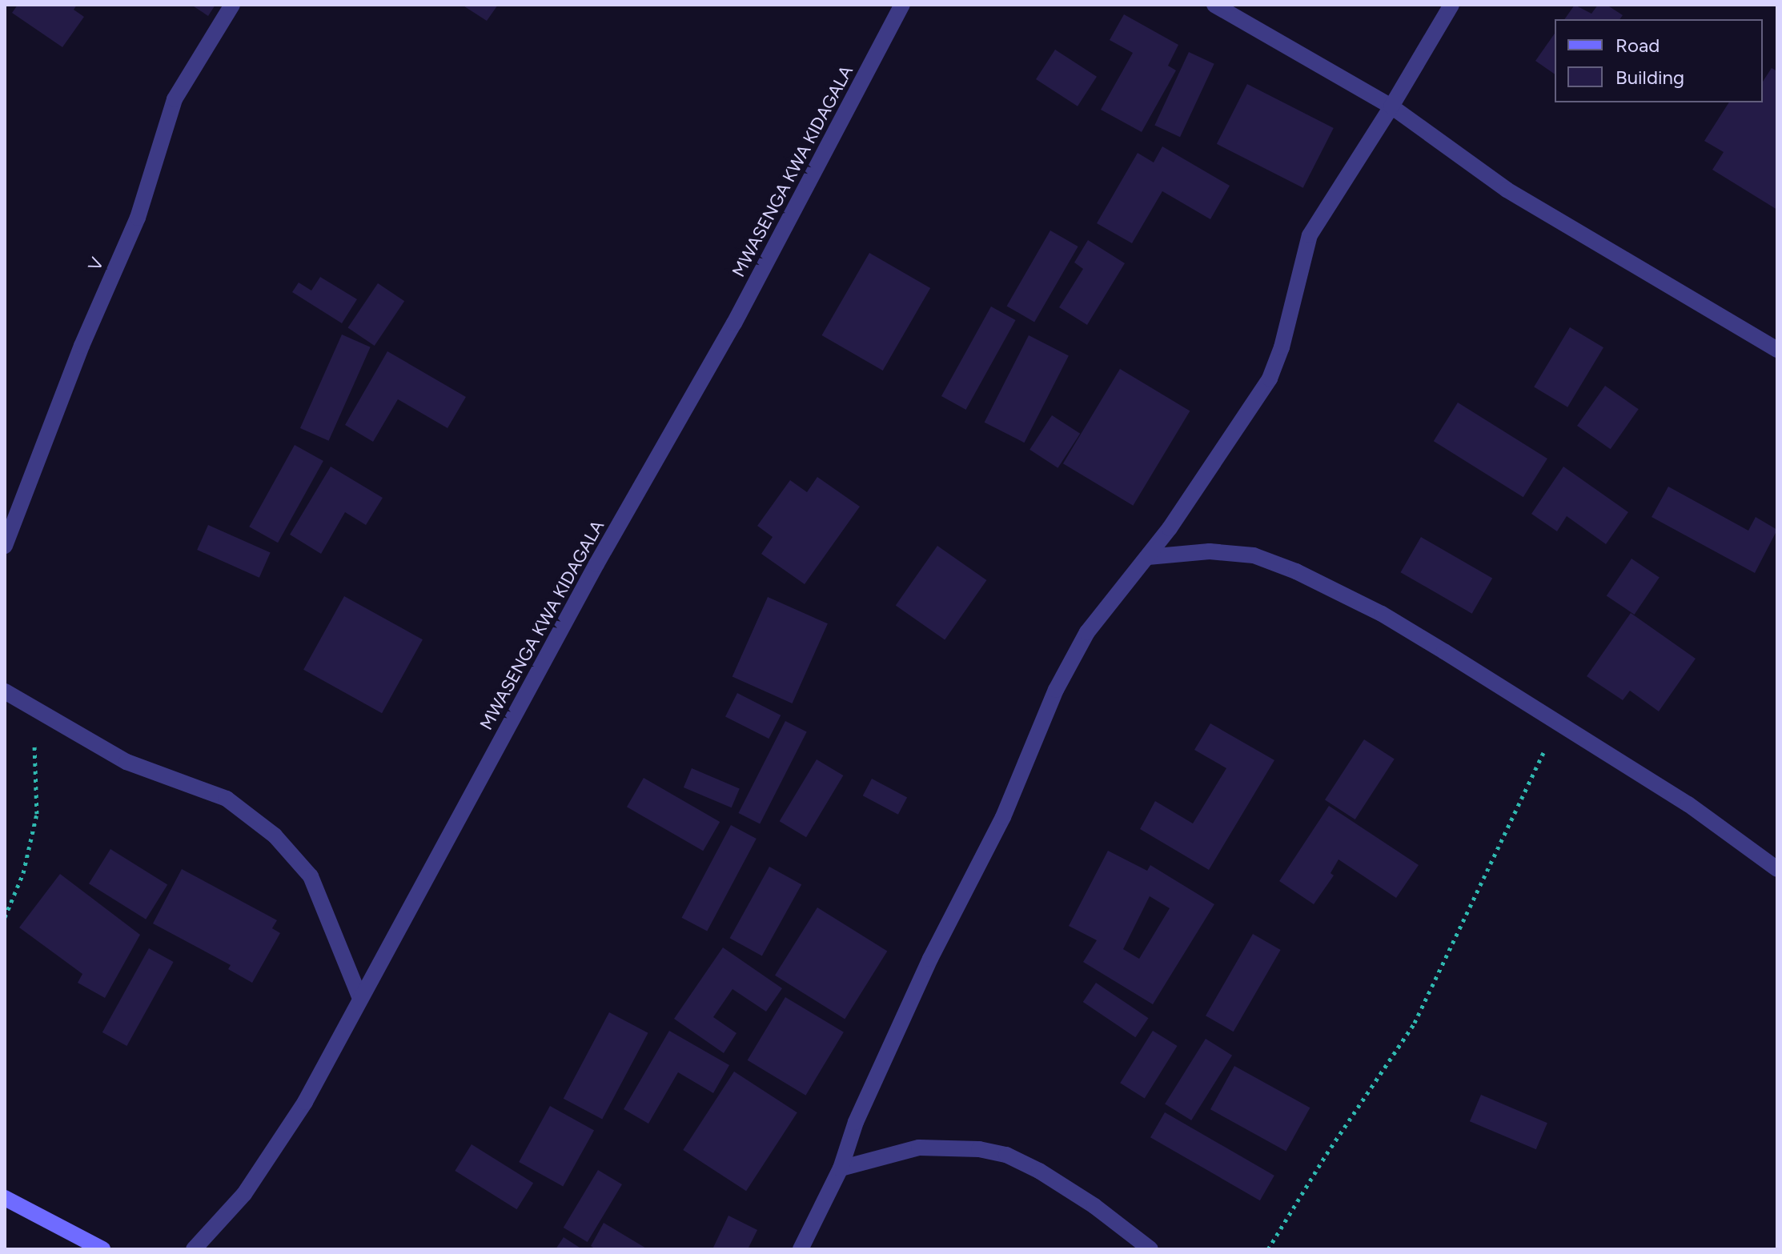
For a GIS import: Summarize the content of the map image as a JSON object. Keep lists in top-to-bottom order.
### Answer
{
  "streets": {
    "street": ["MWASENGA KWA KIDAGALA", "V"]
  },
  "legend": ["Road", "Building"]
}
